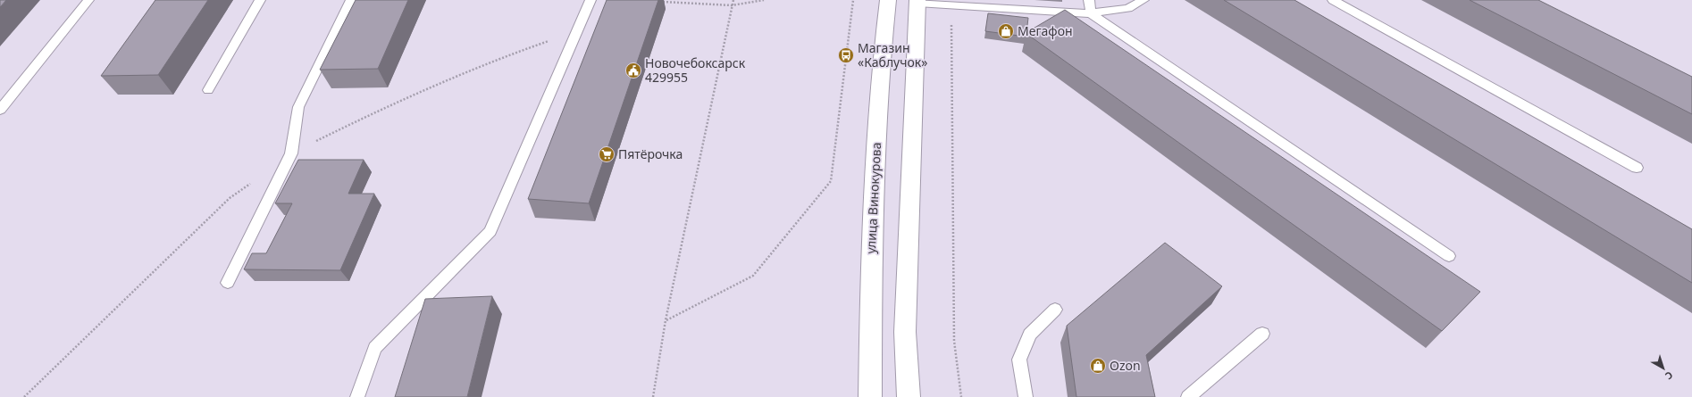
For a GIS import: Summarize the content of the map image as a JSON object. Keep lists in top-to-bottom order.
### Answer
{
  "streets": {
    "main road": ["улица Винокурова"]
  },
  "places": {
    "shop": ["Мегафон", "Ozon"],
    "bus stop": ["Магазин «Каблучок»"],
    "public building": ["Новочебоксарск 429955"],
    "supermarket": ["Пятёрочка"]
  },
  "north": "bottom right"
}
